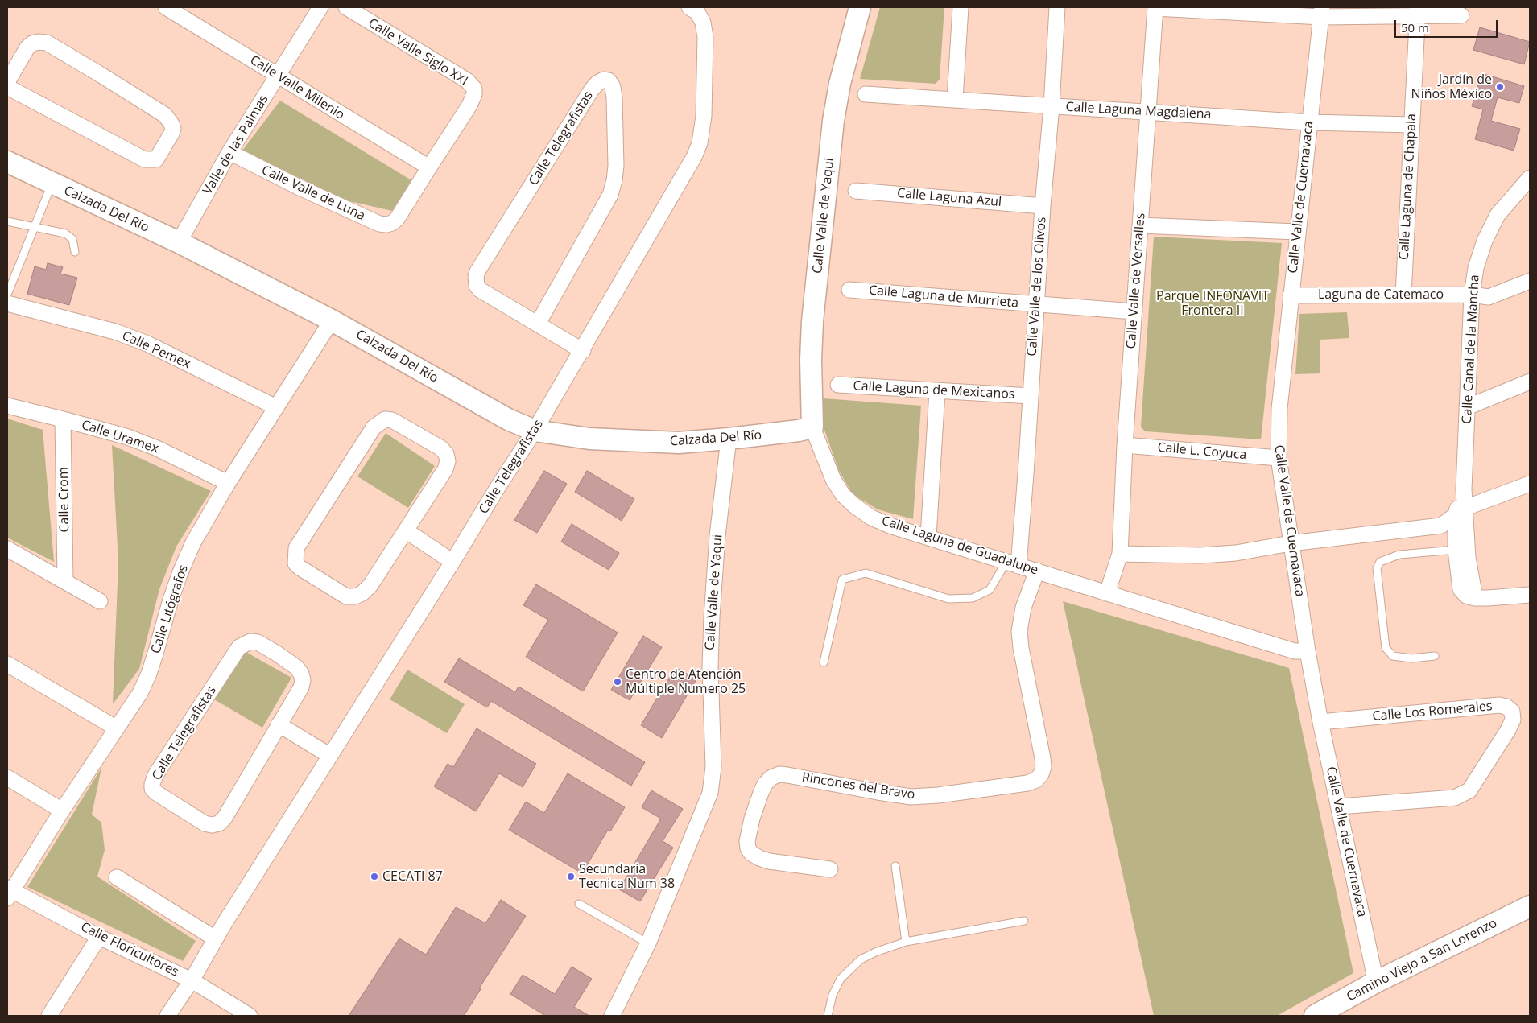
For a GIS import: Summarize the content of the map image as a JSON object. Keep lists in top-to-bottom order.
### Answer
{
  "streets": {
    "street": [
      "Calle Valle Siglo XXI",
      "Calle Valle Milenio",
      "Calle Laguna Magdalena",
      "Calle Telegrafistas",
      "Valle de las Palmas",
      "Calle Laguna de Chapala",
      "Calle Valle de Luna",
      "Calle Valle de Cuernavaca",
      "Calle Laguna Azul",
      "Calzada Del Río",
      "Calle Valle de Yaqui",
      "Calle Valle de Versalles",
      "Calle Valle de los Olivos",
      "Laguna de Catemaco",
      "Calle Laguna de Murrieta",
      "Calle Canal de la Mancha",
      "Calle Pemex",
      "Calle Laguna de Mexicanos",
      "Calle Uramex",
      "Calle L. Coyuca",
      "Calle Crom",
      "Calle Laguna de Guadalupe",
      "Calle Litógrafos",
      "Calle Los Romerales",
      "Rincones del Bravo",
      "Calle Floricultores",
      "Camino Viejo a San Lorenzo"
    ]
  },
  "crossings": [
    ["Calle Valle Siglo XXI", "Calle Valle Milenio"],
    ["Calle Valle Siglo XXI", "Calle Valle de Luna"],
    ["Calle Valle Milenio", "Valle de las Palmas"],
    ["Calle Valle Milenio", "Calle Valle de Luna"],
    ["Calle Laguna Magdalena", "Calle Laguna de Chapala"],
    ["Calle Laguna Magdalena", "Calle Valle de Cuernavaca"],
    ["Calle Laguna Magdalena", "Calle Valle de Versalles"],
    ["Calle Laguna Magdalena", "Calle Valle de los Olivos"],
    ["Calle Telegrafistas", "Calzada Del Río"],
    ["Calle Telegrafistas", "Calle Floricultores"],
    ["Valle de las Palmas", "Calle Valle de Luna"],
    ["Valle de las Palmas", "Calzada Del Río"],
    ["Calle Laguna de Chapala", "Laguna de Catemaco"],
    ["Calle Valle de Cuernavaca", "Laguna de Catemaco"],
    ["Calle Valle de Cuernavaca", "Calle L. Coyuca"],
    ["Calle Valle de Cuernavaca", "Calle Laguna de Guadalupe"],
    ["Calle Valle de Cuernavaca", "Calle Los Romerales"],
    ["Calle Valle de Cuernavaca", "Camino Viejo a San Lorenzo"],
    ["Calle Laguna Azul", "Calle Valle de los Olivos"],
    ["Calzada Del Río", "Calle Valle de Yaqui"],
    ["Calzada Del Río", "Calle Laguna de Guadalupe"],
    ["Calzada Del Río", "Calle Litógrafos"],
    ["Calle Valle de Yaqui", "Calle Laguna de Guadalupe"],
    ["Calle Valle de Versalles", "Calle Laguna de Murrieta"],
    ["Calle Valle de Versalles", "Calle L. Coyuca"],
    ["Calle Valle de los Olivos", "Calle Laguna de Murrieta"],
    ["Calle Valle de los Olivos", "Calle Laguna de Mexicanos"],
    ["Calle Valle de los Olivos", "Calle Laguna de Guadalupe"],
    ["Laguna de Catemaco", "Calle Canal de la Mancha"],
    ["Calle Pemex", "Calle Litógrafos"],
    ["Calle Uramex", "Calle Crom"],
    ["Calle Uramex", "Calle Litógrafos"],
    ["Calle Laguna de Guadalupe", "Rincones del Bravo"],
    ["Calle Litógrafos", "Calle Floricultores"]
  ],
  "parks": ["Parque INFONAVIT Frontera II"],
  "places": [
    "Jardín de Niños México",
    "Centro de Atención Múltiple Numero 25",
    "CECATI 87",
    "Secundaria Tecnica Num 38"
  ],
  "scale_bar": "50 m"
}
